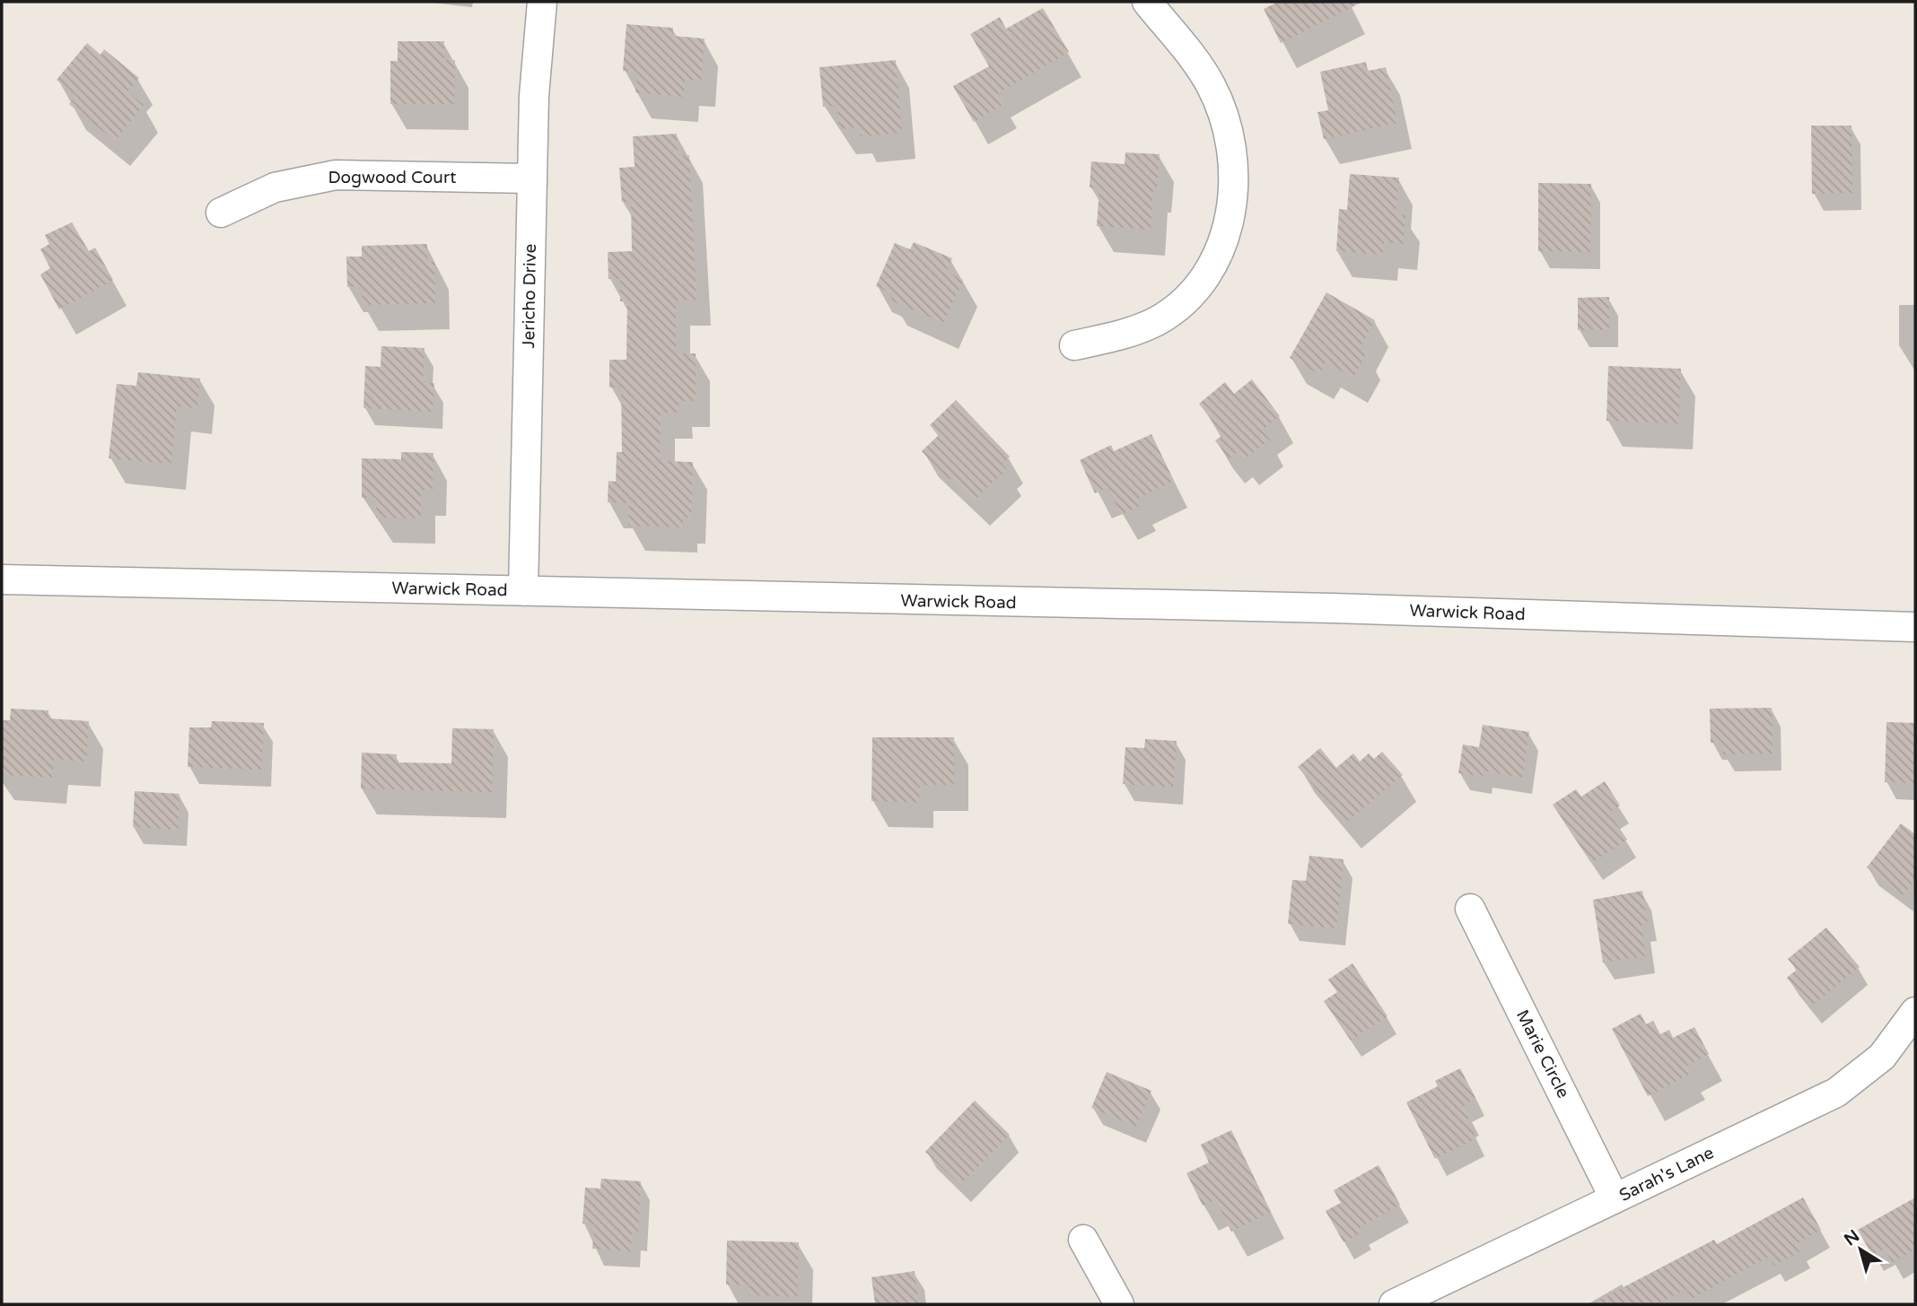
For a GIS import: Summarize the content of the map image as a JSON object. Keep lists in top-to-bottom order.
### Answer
{
  "streets": {
    "street": [
      "Dogwood Court",
      "Jericho Drive",
      "Warwick Road",
      "Marie Circle",
      "Sarah's Lane"
    ]
  },
  "crossings": [
    ["Dogwood Court", "Jericho Drive"],
    ["Jericho Drive", "Warwick Road"],
    ["Marie Circle", "Sarah's Lane"]
  ],
  "north": "top left"
}
